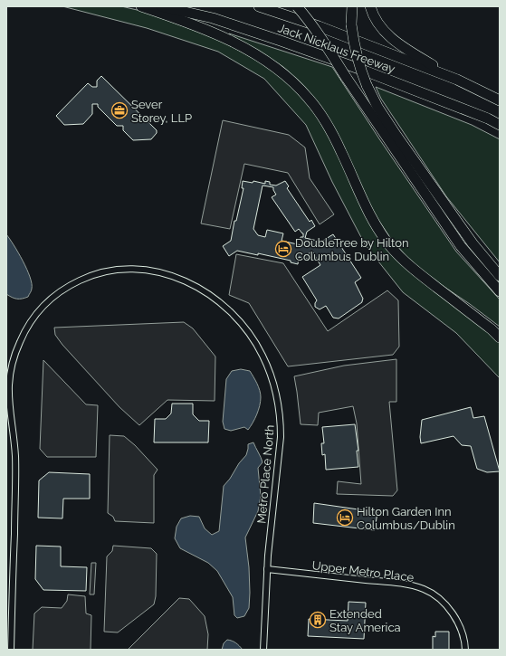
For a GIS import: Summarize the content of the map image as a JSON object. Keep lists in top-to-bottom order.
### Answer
{
  "streets": {
    "highway": ["Jack Nicklaus Freeway"],
    "street": ["Metro Place North", "Upper Metro Place"]
  },
  "crossings": [
    ["Metro Place North", "Upper Metro Place"]
  ],
  "places": {
    "office": ["Sever Storey, LLP"],
    "hotel": ["DoubleTree by Hilton Columbus Dublin", "Hilton Garden Inn Columbus/Dublin"],
    "building": ["Extended Stay America"]
  }
}
